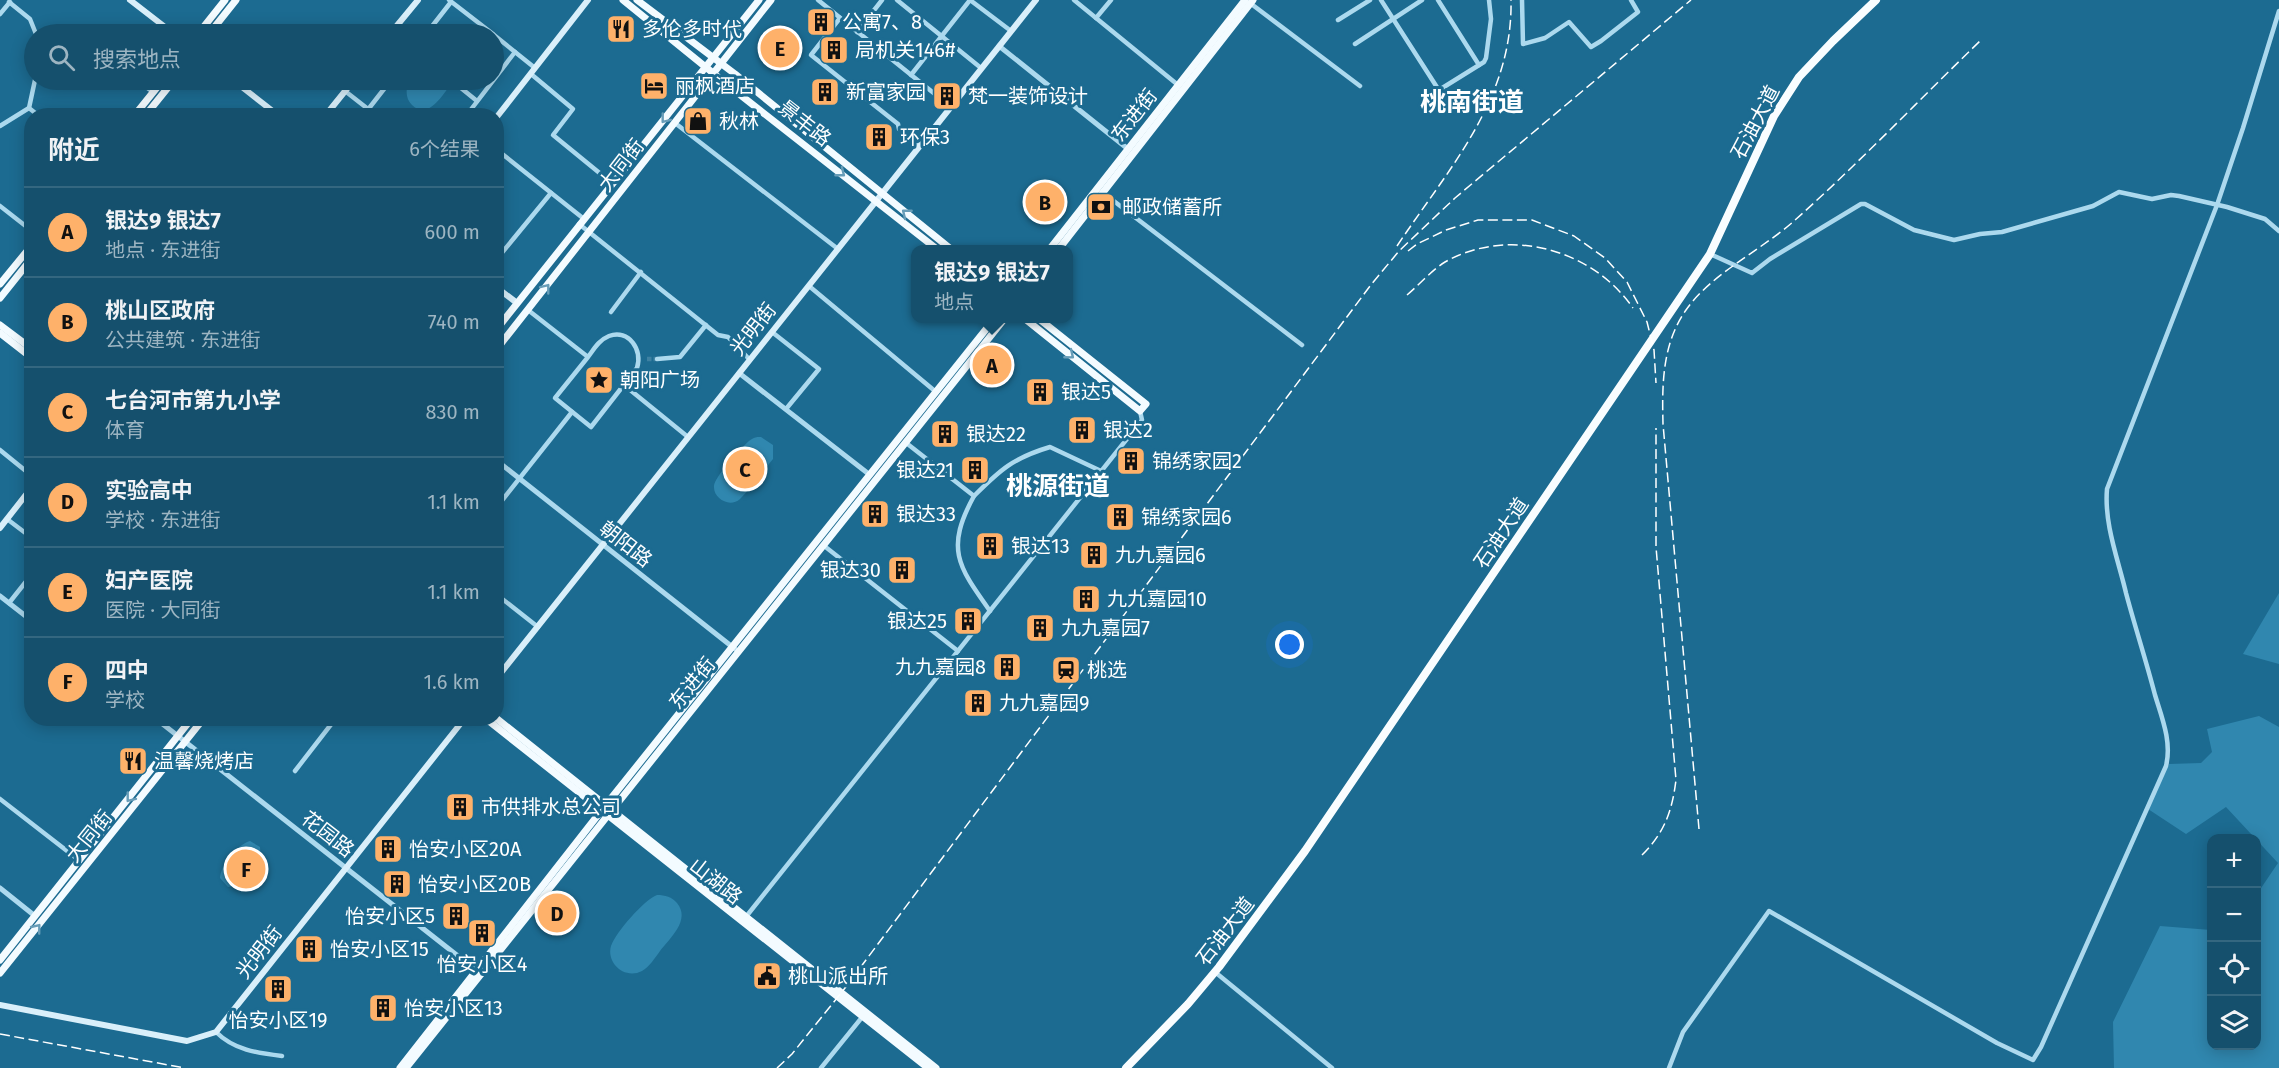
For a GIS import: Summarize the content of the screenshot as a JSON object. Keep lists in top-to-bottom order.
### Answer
{
  "streets": {
    "highway": ["石油大道"],
    "main road": [
      "东进街",
      "景丰路",
      "大同街",
      "光明街",
      "山湖路"
    ],
    "street": ["朝阳路", "花园路"]
  },
  "crossings": [
    ["东进街", "朝阳路"],
    ["东进街", "花园路"],
    ["东进街", "山湖路"],
    ["景丰路", "大同街"],
    ["景丰路", "光明街"],
    ["大同街", "花园路"],
    ["光明街", "朝阳路"],
    ["光明街", "花园路"]
  ],
  "districts": ["桃南街道", "桃源街道"],
  "places": {
    "building": [
      "公寓7、8",
      "局机关146#",
      "新富家园",
      "梵一装饰设计",
      "环保3",
      "银达5",
      "银达2",
      "银达22",
      "锦绣家园2",
      "银达21",
      "银达33",
      "锦绣家园6",
      "银达13",
      "九九嘉园6",
      "银达30",
      "九九嘉园10",
      "银达25",
      "九九嘉园7",
      "九九嘉园8",
      "九九嘉园9",
      "市供排水总公司",
      "怡安小区20A",
      "怡安小区20B",
      "怡安小区5",
      "怡安小区4",
      "怡安小区15",
      "怡安小区19",
      "怡安小区13"
    ],
    "restaurant": ["多伦多时代", "温馨烧烤店"],
    "hotel": ["丽枫酒店"],
    "shop": ["秋林"],
    "bank": ["邮政储蓄所"],
    "place": ["朝阳广场"],
    "station": ["桃选"],
    "public building": ["桃山派出所"]
  },
  "page": {
    "search": "搜索地点",
    "pins": [
      "E",
      "B",
      "A",
      "C",
      "F",
      "D"
    ],
    "heading": ["附近", "6个结果"],
    "list": [
      {
        "mark": "A",
        "name": "银达9 银达7",
        "note": "地点 · 东进街",
        "value": "600 m"
      },
      {
        "mark": "B",
        "name": "桃山区政府",
        "note": "公共建筑 · 东进街",
        "value": "740 m"
      },
      {
        "mark": "C",
        "name": "七台河市第九小学",
        "note": "体育",
        "value": "830 m"
      },
      {
        "mark": "D",
        "name": "实验高中",
        "note": "学校 · 东进街",
        "value": "1.1 km"
      },
      {
        "mark": "E",
        "name": "妇产医院",
        "note": "医院 · 大同街",
        "value": "1.1 km"
      },
      {
        "mark": "F",
        "name": "四中",
        "note": "学校",
        "value": "1.6 km"
      }
    ],
    "popup": ["银达9 银达7", "地点"],
    "map_buttons": ["+", "−"]
  }
}
